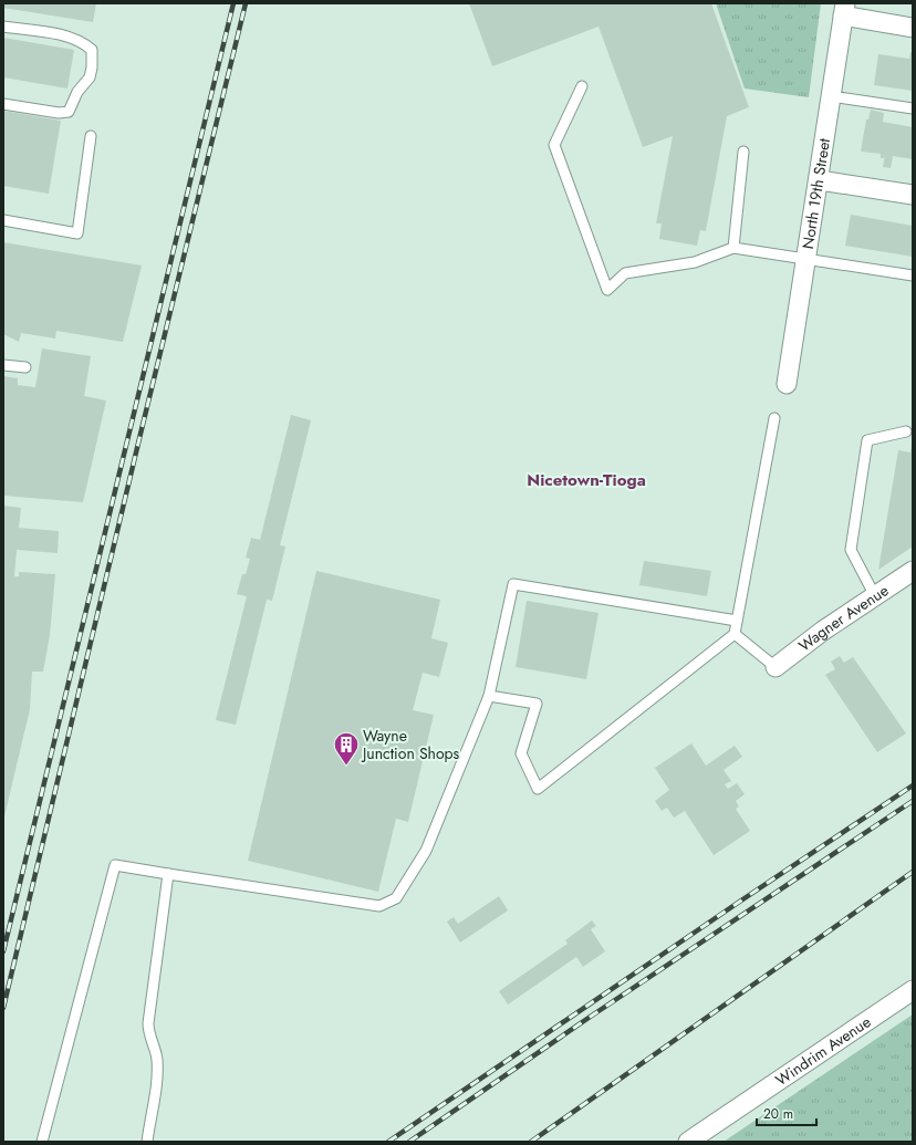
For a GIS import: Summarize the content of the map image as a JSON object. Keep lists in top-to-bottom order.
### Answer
{
  "streets": {
    "street": ["North 19th Street", "Wagner Avenue", "Windrim Avenue"]
  },
  "districts": ["Nicetown-Tioga"],
  "places": {
    "building": ["Wayne Junction Shops"]
  },
  "scale_bar": "20 m"
}
